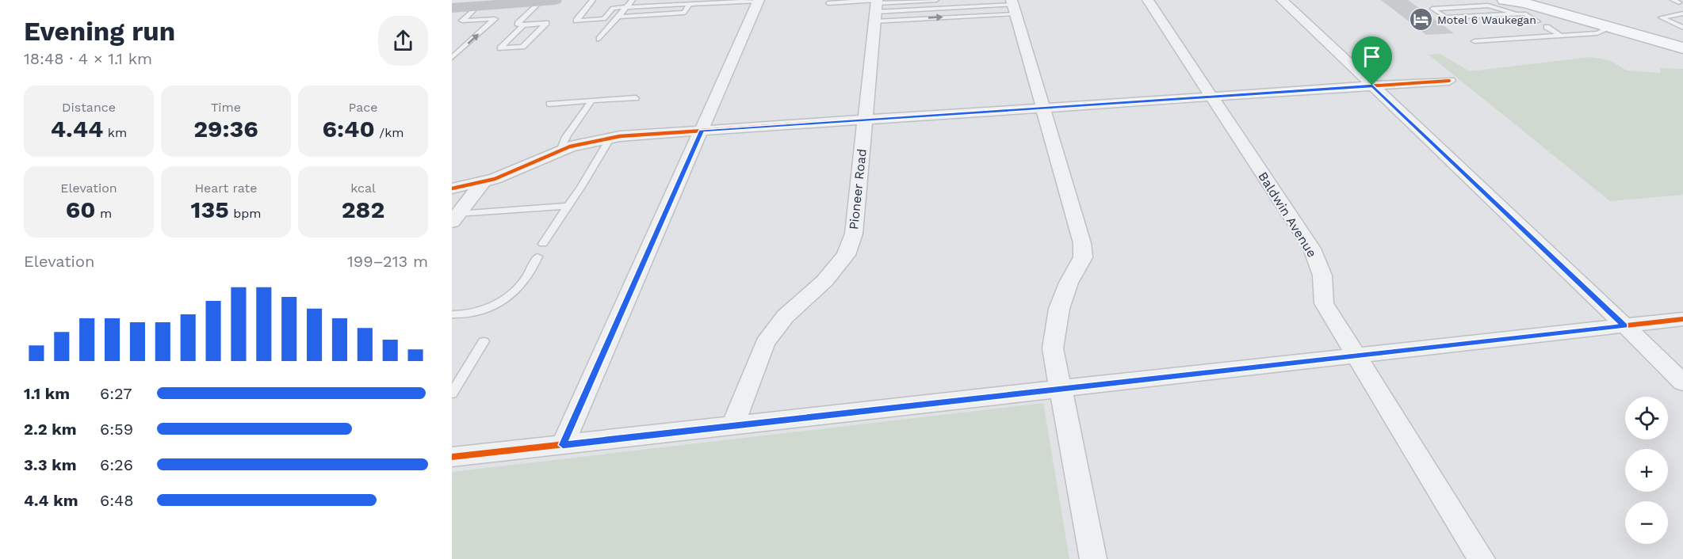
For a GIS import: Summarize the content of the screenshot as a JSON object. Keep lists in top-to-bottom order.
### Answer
{
  "streets": {
    "street": ["Pioneer Road", "Baldwin Avenue"]
  },
  "places": {
    "hotel": ["Motel 6 Waukegan"]
  },
  "page": {
    "heading": ["Evening run", "18:48 · 4 × 1.1 km"],
    "stats": [
      ["Distance", "4.44 km"],
      ["Time", "29:36"],
      ["Pace", "6:40 /km"],
      ["Elevation", "60 m"],
      ["Heart rate", "135 bpm"],
      ["kcal", "282"]
    ],
    "chart": ["Elevation", "199–213 m"],
    "list": [
      {
        "name": "1.1 km",
        "note": "6:27"
      },
      {
        "name": "2.2 km",
        "note": "6:59"
      },
      {
        "name": "3.3 km",
        "note": "6:26"
      },
      {
        "name": "4.4 km",
        "note": "6:48"
      }
    ],
    "map_buttons": ["+", "−"]
  }
}
